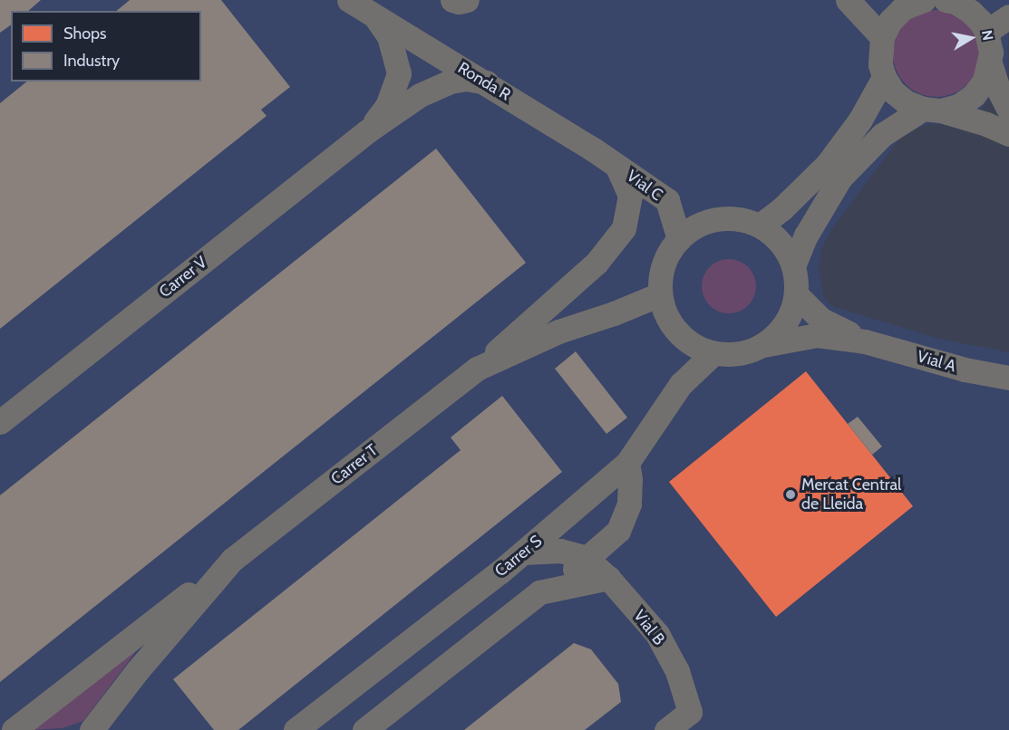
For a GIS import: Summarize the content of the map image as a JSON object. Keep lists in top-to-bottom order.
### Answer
{
  "streets": {
    "street": [
      "Ronda R",
      "Vial C",
      "Carrer V",
      "Vial A",
      "Carrer T",
      "Carrer S",
      "Vial B"
    ]
  },
  "crossings": [
    ["Ronda R", "Vial C"],
    ["Ronda R", "Carrer V"],
    ["Ronda R", "Carrer T"],
    ["Vial C", "Vial A"],
    ["Vial C", "Carrer T"],
    ["Vial C", "Carrer S"],
    ["Vial A", "Carrer T"],
    ["Vial A", "Carrer S"],
    ["Carrer T", "Carrer S"],
    ["Carrer S", "Vial B"]
  ],
  "places": ["Mercat Central de Lleida"],
  "legend": ["Shops", "Industry"],
  "north": "right"
}
